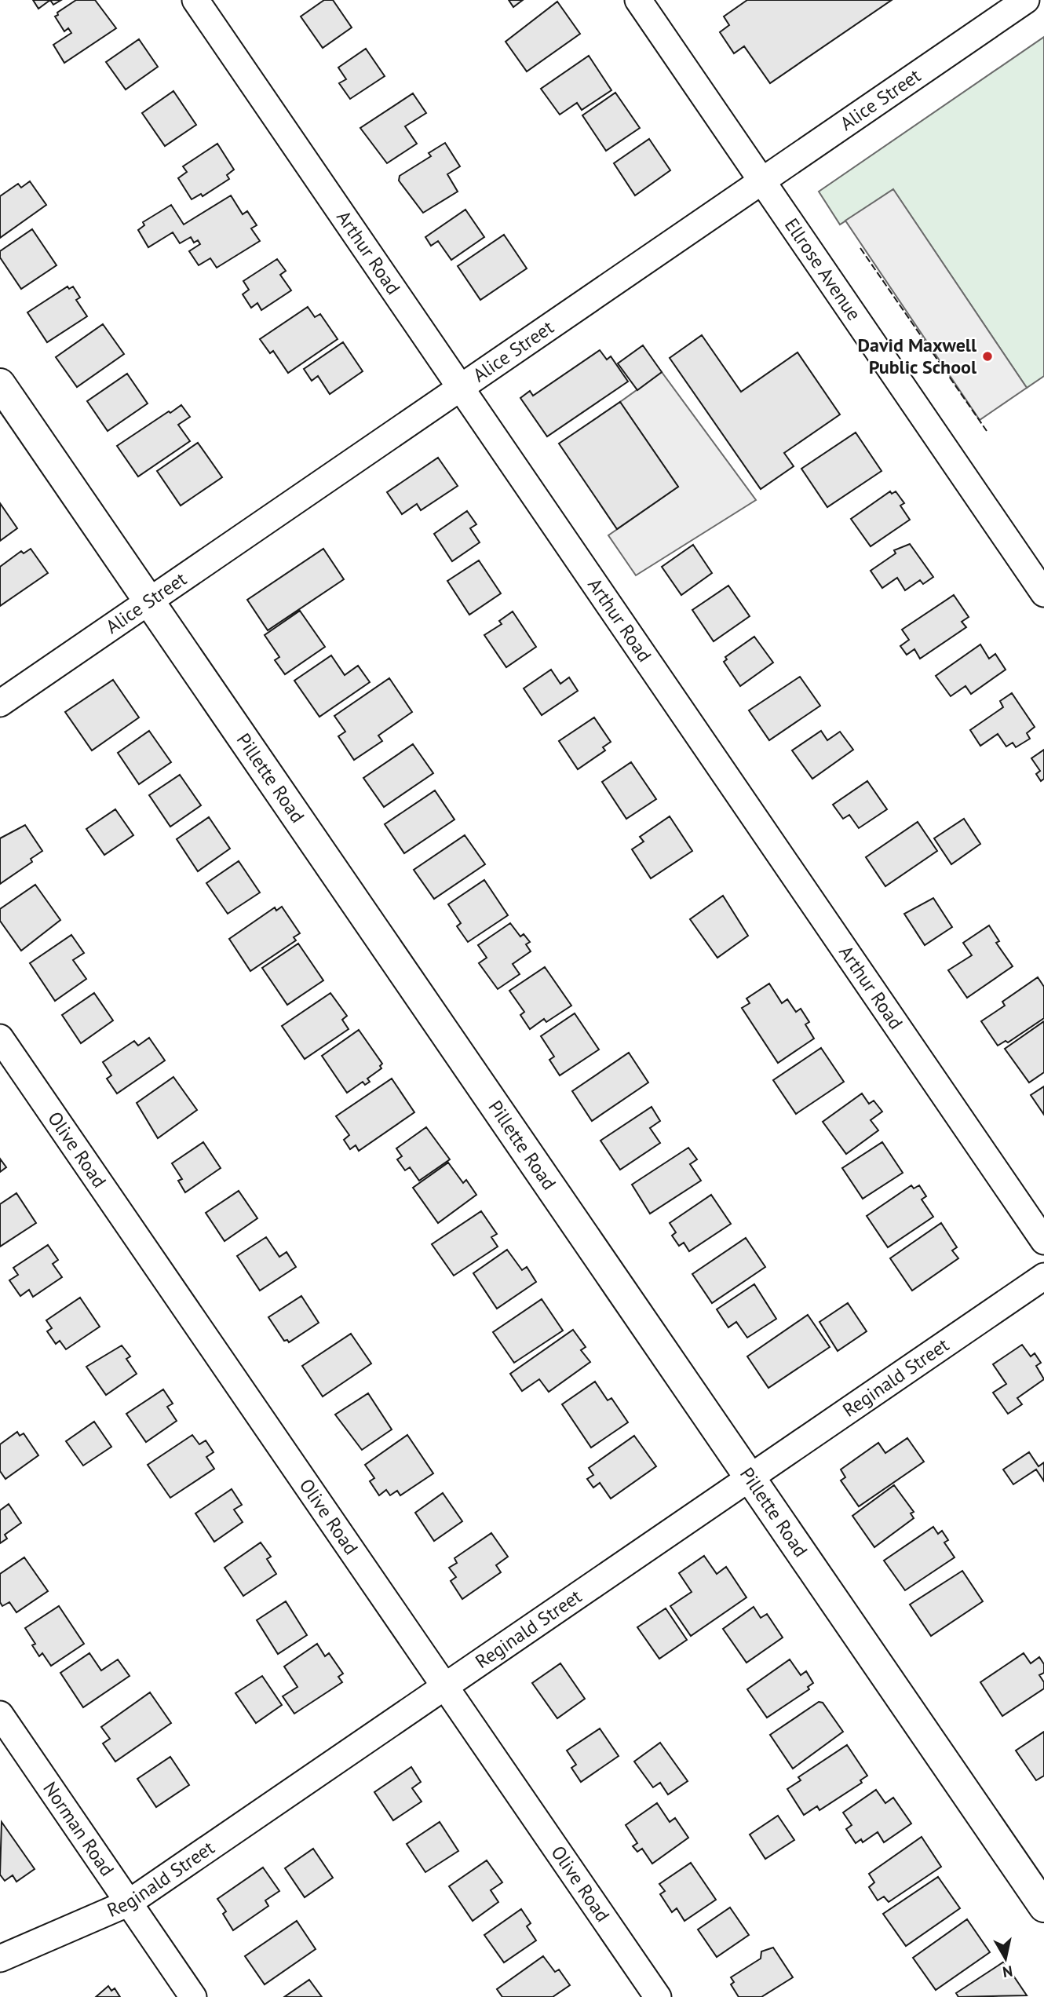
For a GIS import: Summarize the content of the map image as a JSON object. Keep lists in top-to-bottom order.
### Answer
{
  "streets": {
    "street": [
      "Alice Street",
      "Arthur Road",
      "Ellrose Avenue",
      "Pillette Road",
      "Olive Road",
      "Reginald Street",
      "Norman Road"
    ]
  },
  "crossings": [
    ["Alice Street", "Arthur Road"],
    ["Alice Street", "Ellrose Avenue"],
    ["Alice Street", "Pillette Road"],
    ["Pillette Road", "Reginald Street"],
    ["Olive Road", "Reginald Street"],
    ["Reginald Street", "Norman Road"]
  ],
  "places": ["David Maxwell Public School"],
  "north": "bottom"
}
